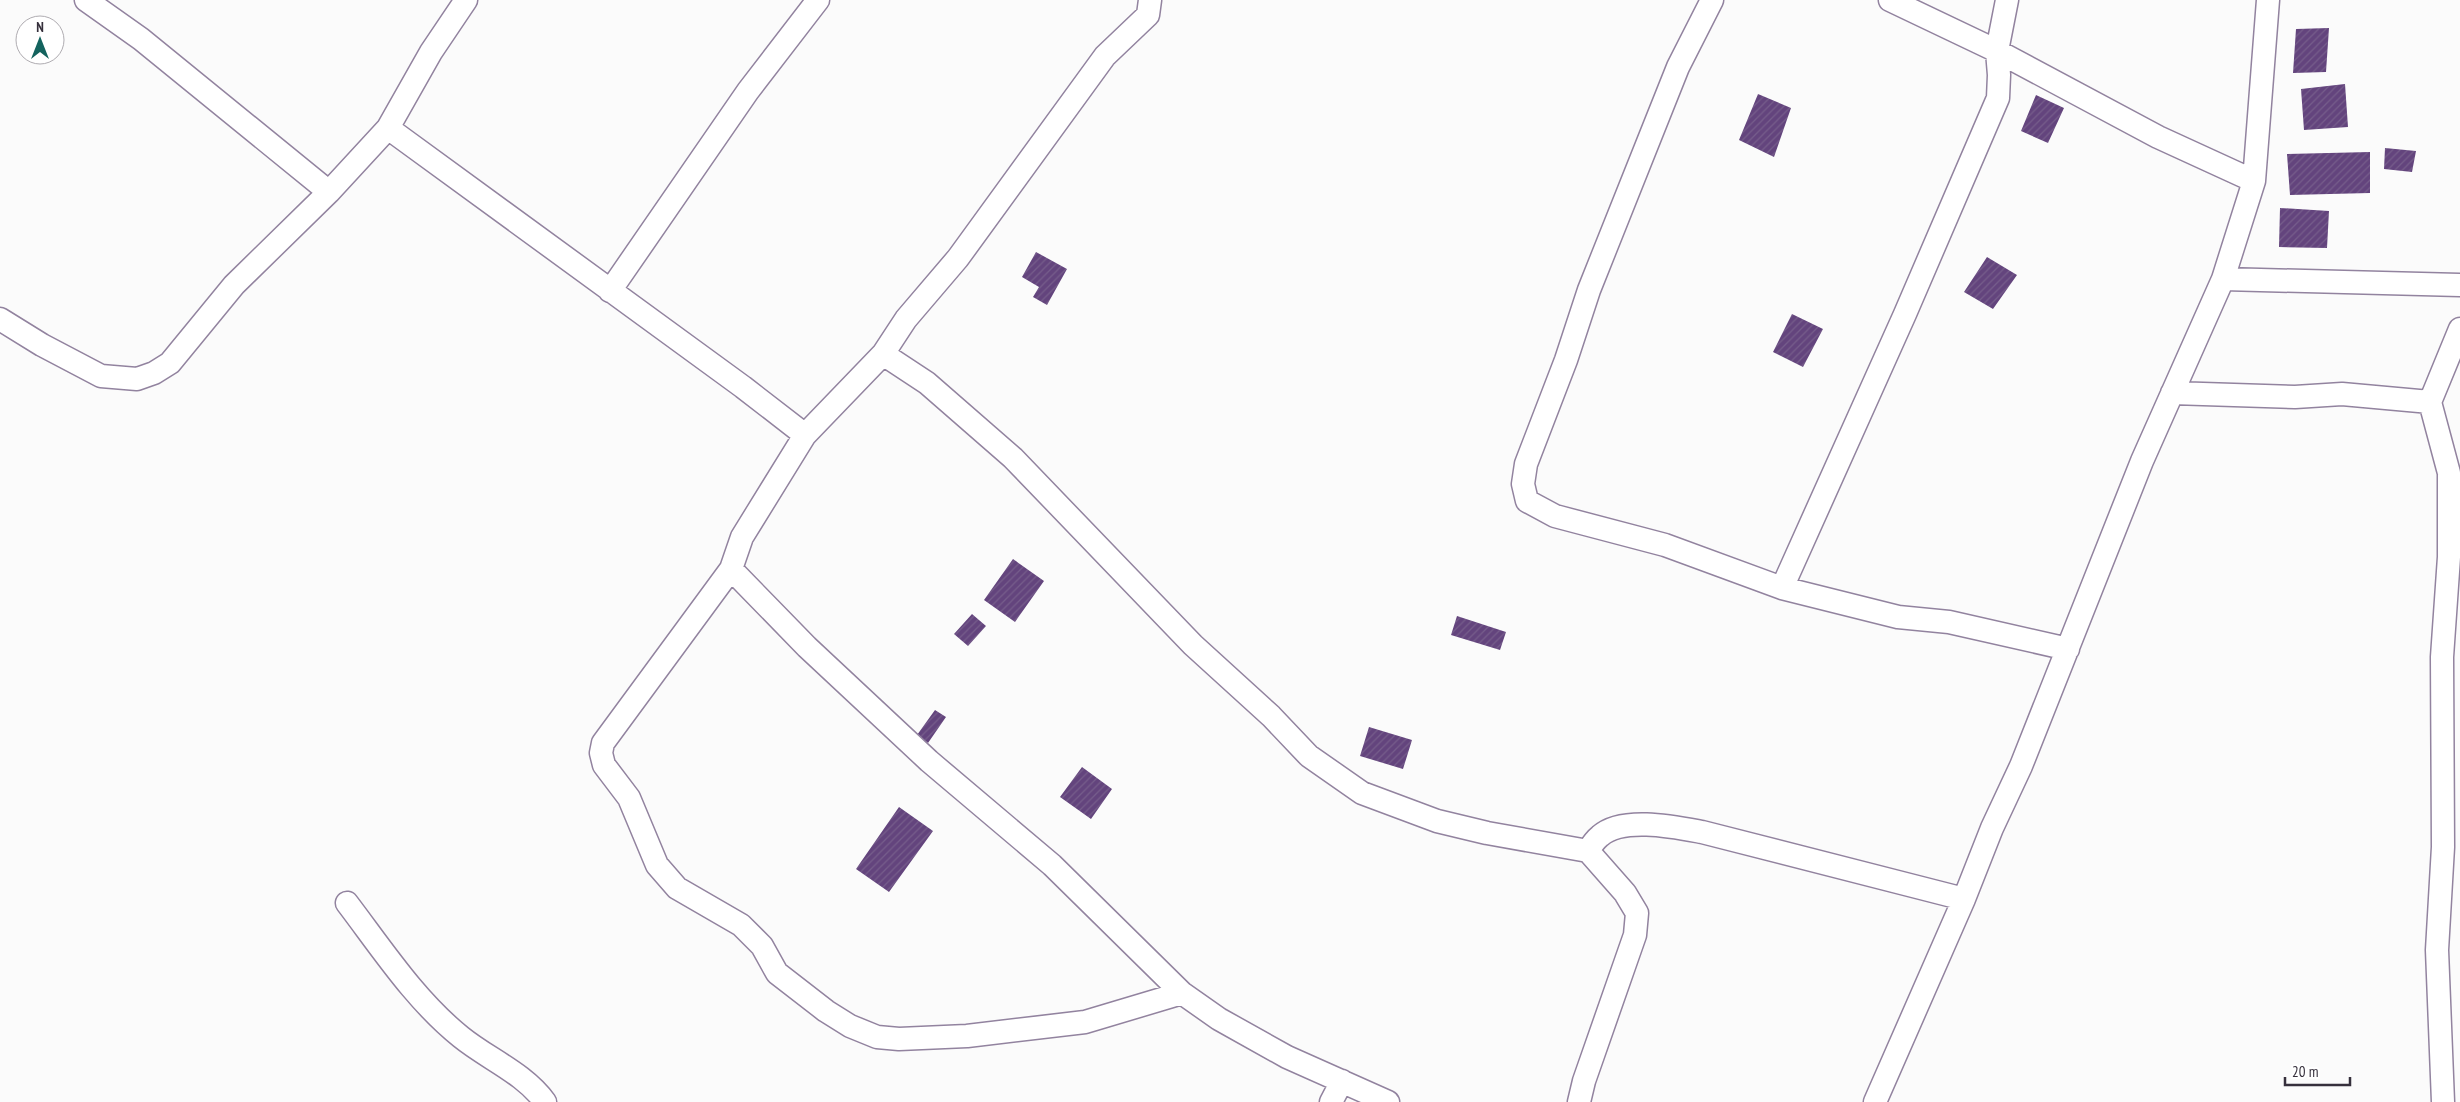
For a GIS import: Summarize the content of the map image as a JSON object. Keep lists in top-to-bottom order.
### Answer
{
  "scale_bar": "20 m",
  "north": "top"
}
